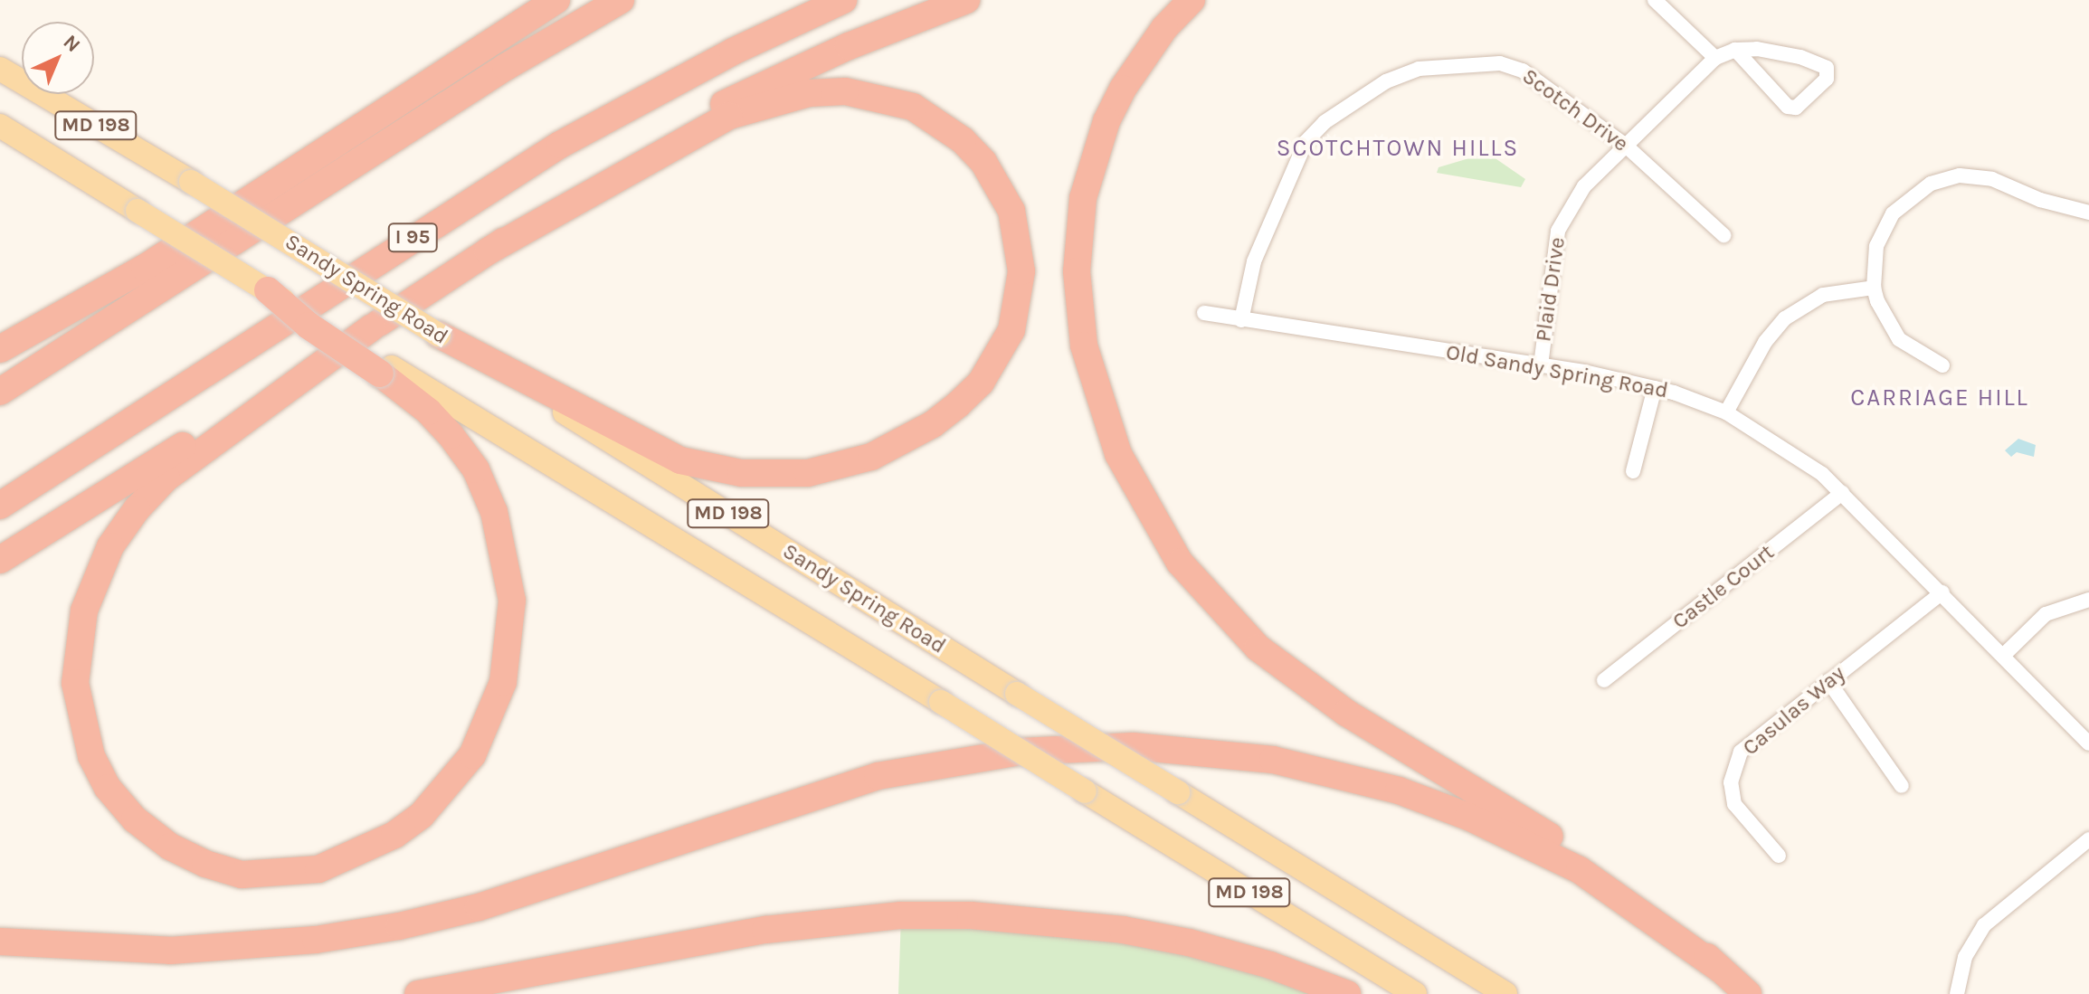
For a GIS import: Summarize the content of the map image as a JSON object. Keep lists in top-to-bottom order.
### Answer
{
  "streets": {
    "highway": ["I 95"],
    "main road": ["MD 198", "Sandy Spring Road"],
    "street": [
      "Scotch Drive",
      "Plaid Drive",
      "Old Sandy Spring Road",
      "Castle Court",
      "Casulas Way"
    ]
  },
  "crossings": [
    ["Scotch Drive", "Plaid Drive"],
    ["Scotch Drive", "Old Sandy Spring Road"],
    ["Plaid Drive", "Old Sandy Spring Road"],
    ["Old Sandy Spring Road", "Castle Court"],
    ["Old Sandy Spring Road", "Casulas Way"]
  ],
  "districts": ["SCOTCHTOWN HILLS", "CARRIAGE HILL"],
  "north": "top right"
}
